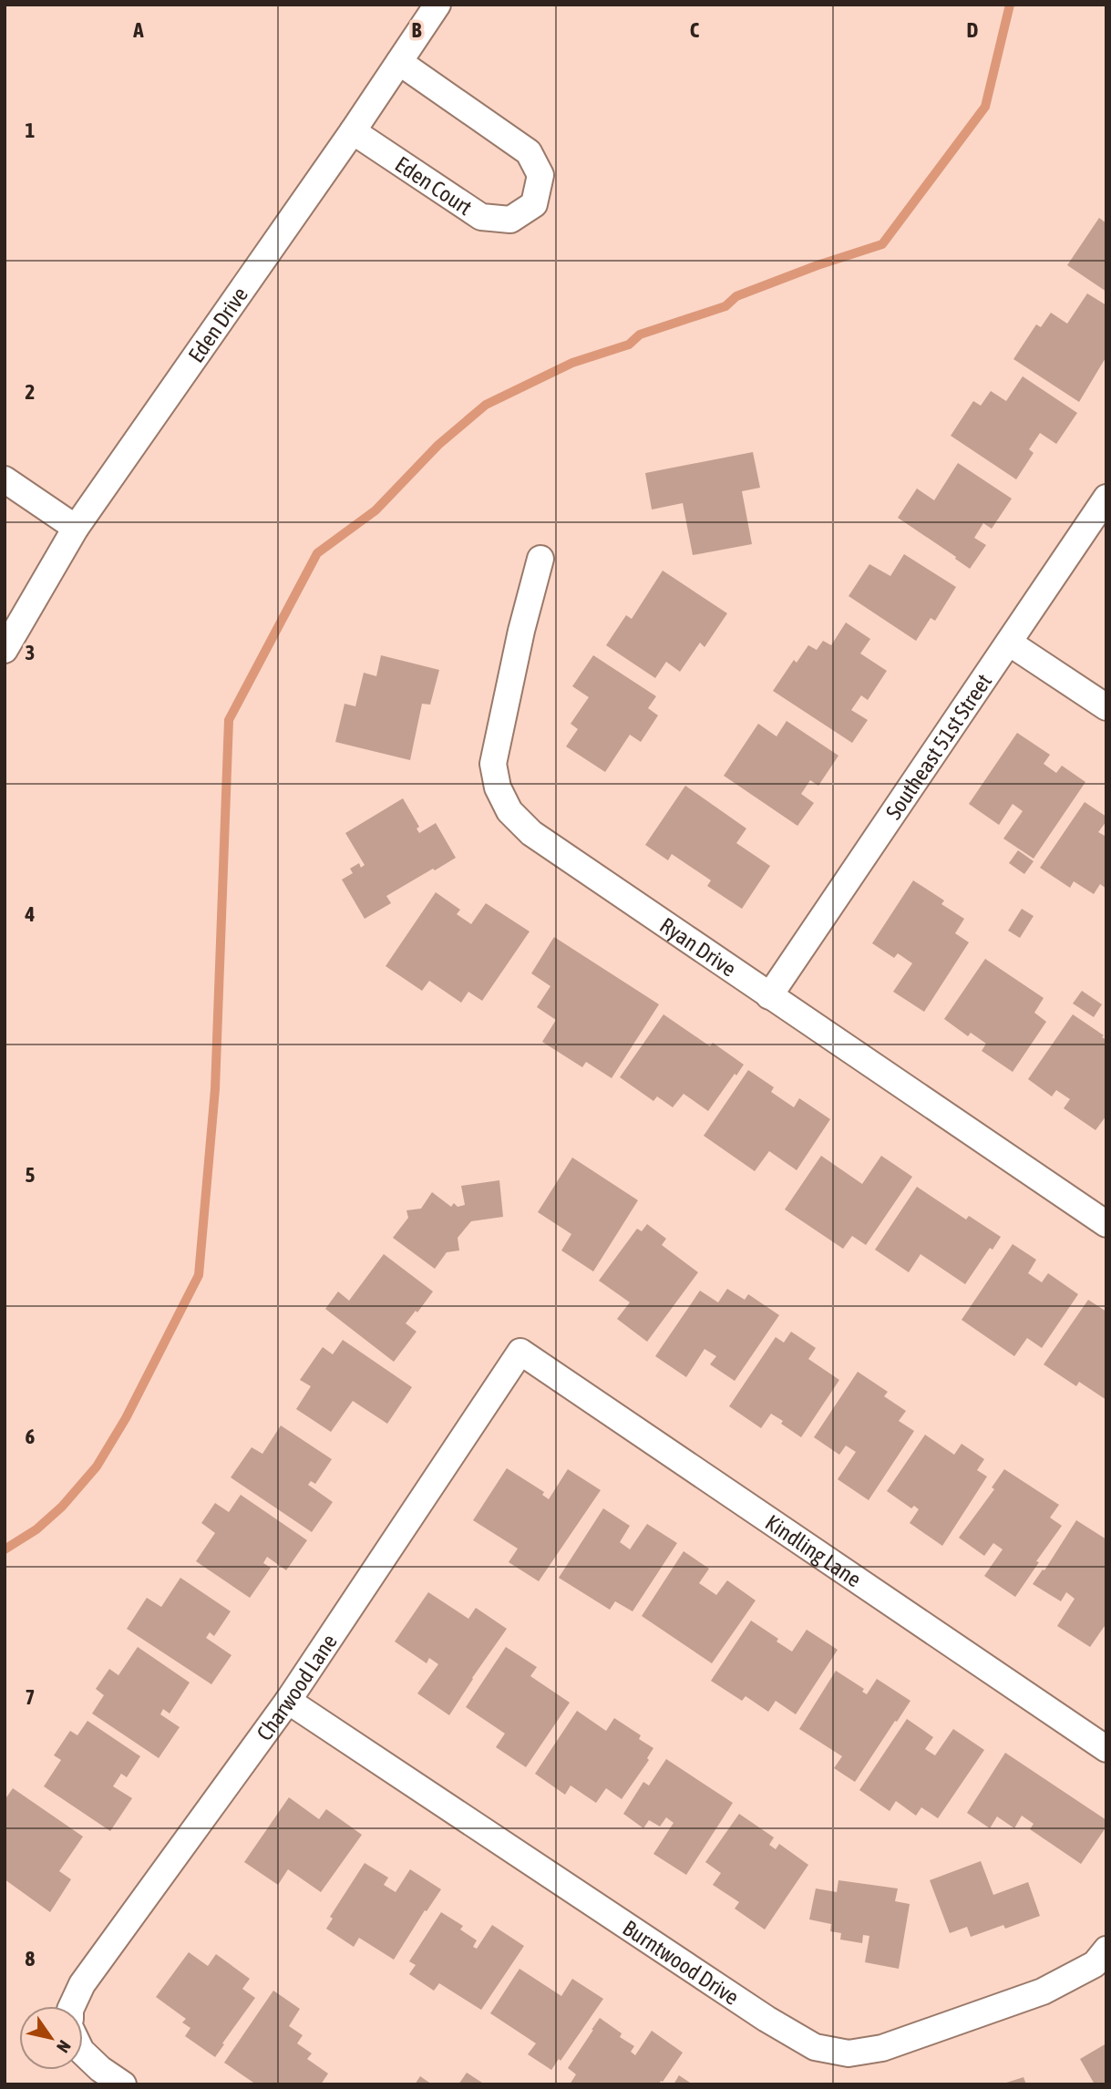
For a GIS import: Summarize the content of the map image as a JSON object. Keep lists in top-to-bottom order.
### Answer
{
  "streets": {
    "street": [
      "Eden Court",
      "Eden Drive",
      "Southeast 51st Street",
      "Ryan Drive",
      "Kindling Lane",
      "Charwood Lane",
      "Burntwood Drive"
    ]
  },
  "crossings": [
    ["Eden Court", "Eden Drive"],
    ["Southeast 51st Street", "Ryan Drive"],
    ["Kindling Lane", "Charwood Lane"],
    ["Charwood Lane", "Burntwood Drive"]
  ],
  "north": "bottom right",
  "grid": {
    "columns": [
      "A",
      "B",
      "C",
      "D"
    ],
    "rows": [
      "1",
      "2",
      "3",
      "4",
      "5",
      "6",
      "7",
      "8"
    ]
  }
}
